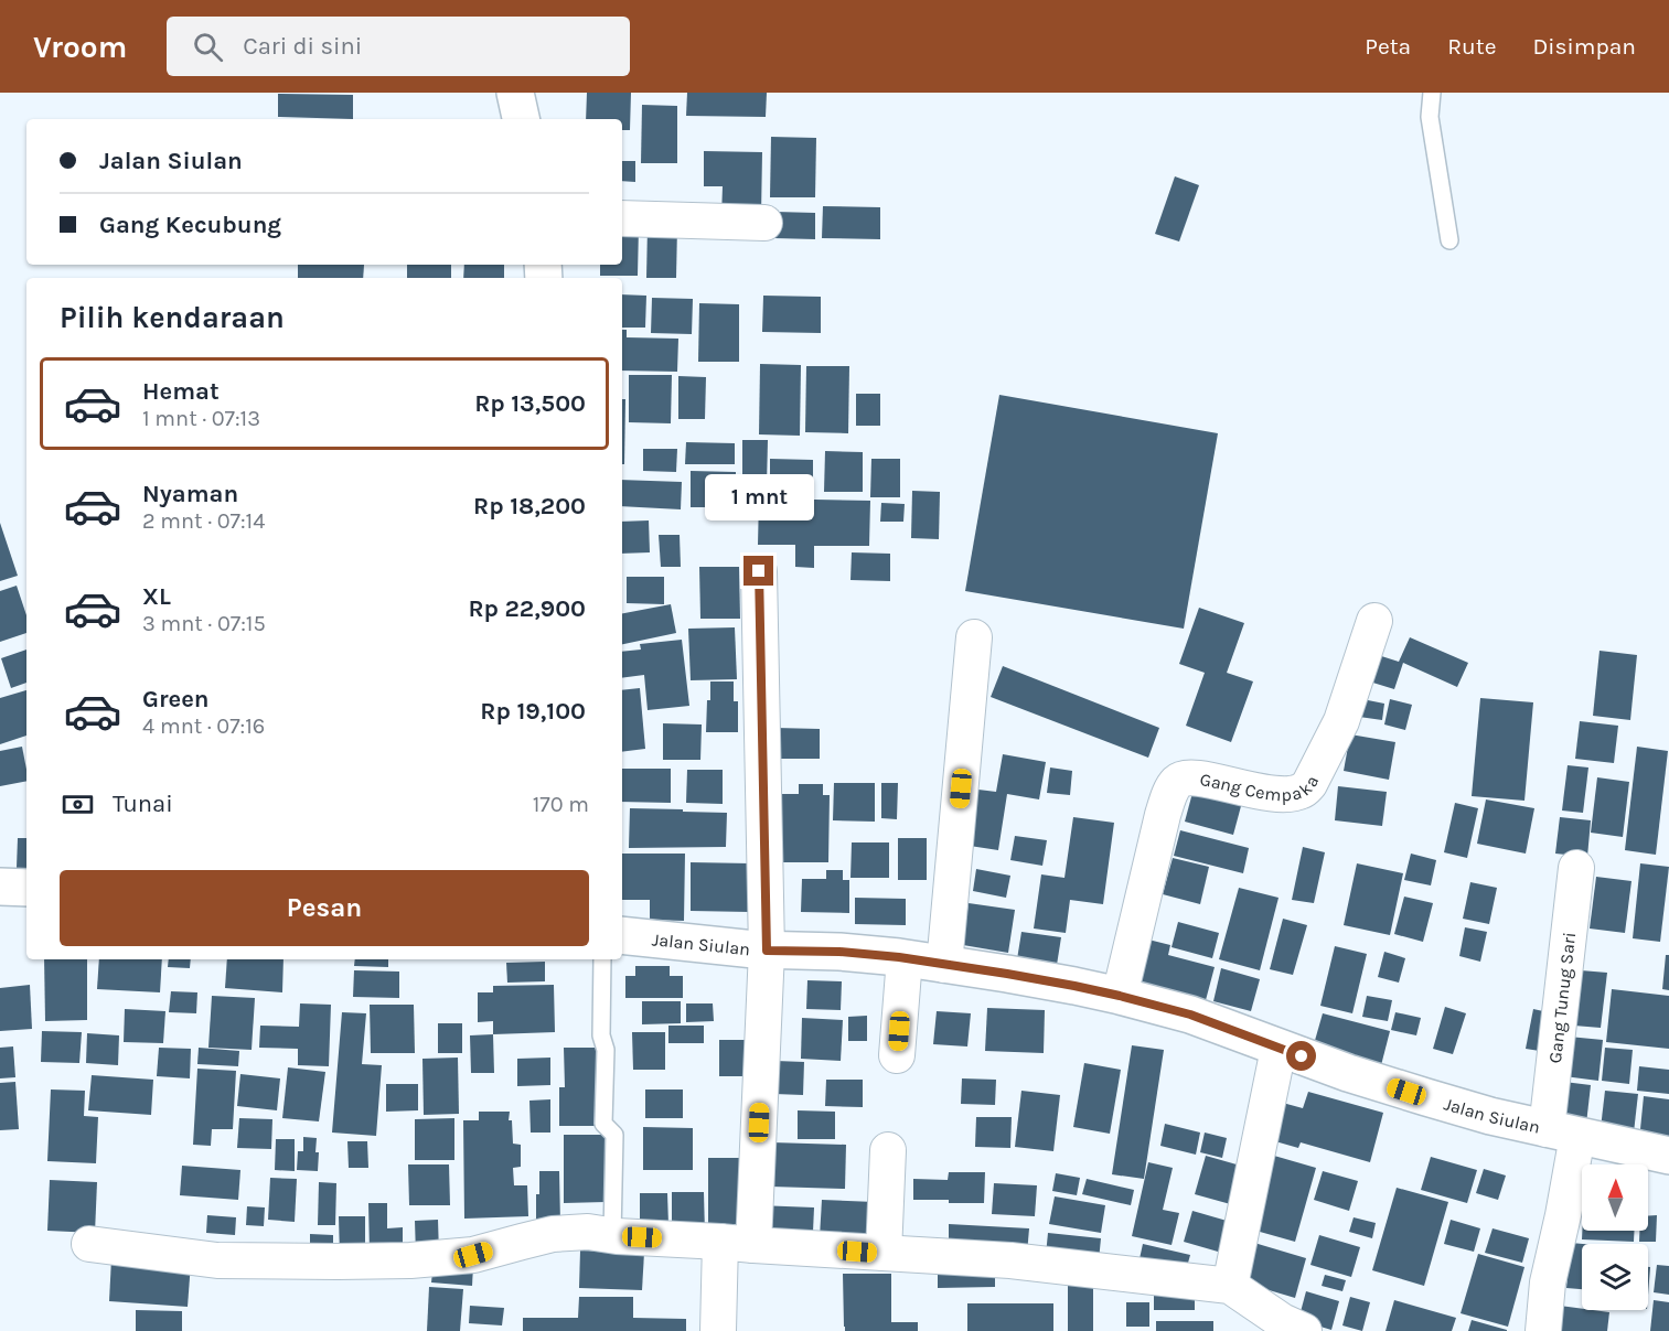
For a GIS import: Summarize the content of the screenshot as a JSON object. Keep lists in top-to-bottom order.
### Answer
{
  "streets": {
    "street": ["Gang Cempaka", "Jalan Siulan", "Gang Tunug Sari"]
  },
  "crossings": [
    ["Gang Cempaka", "Jalan Siulan"],
    ["Jalan Siulan", "Gang Tunug Sari"]
  ],
  "north": "top",
  "page": {
    "header": "Vroom",
    "search": "Cari di sini",
    "nav": ["Peta", "Rute", "Disimpan"],
    "banner": ["Jalan Siulan", "Gang Kecubung"],
    "heading": "Pilih kendaraan",
    "list": [
      {
        "name": "Hemat",
        "note": "1 mnt · 07:13",
        "value": "Rp 13,500"
      },
      {
        "name": "Nyaman",
        "note": "2 mnt · 07:14",
        "value": "Rp 18,200"
      },
      {
        "name": "XL",
        "note": "3 mnt · 07:15",
        "value": "Rp 22,900"
      },
      {
        "name": "Green",
        "note": "4 mnt · 07:16",
        "value": "Rp 19,100"
      }
    ],
    "bubble": "1 mnt",
    "pay": ["Tunai", "170 m"],
    "buttons": "Pesan"
  }
}
